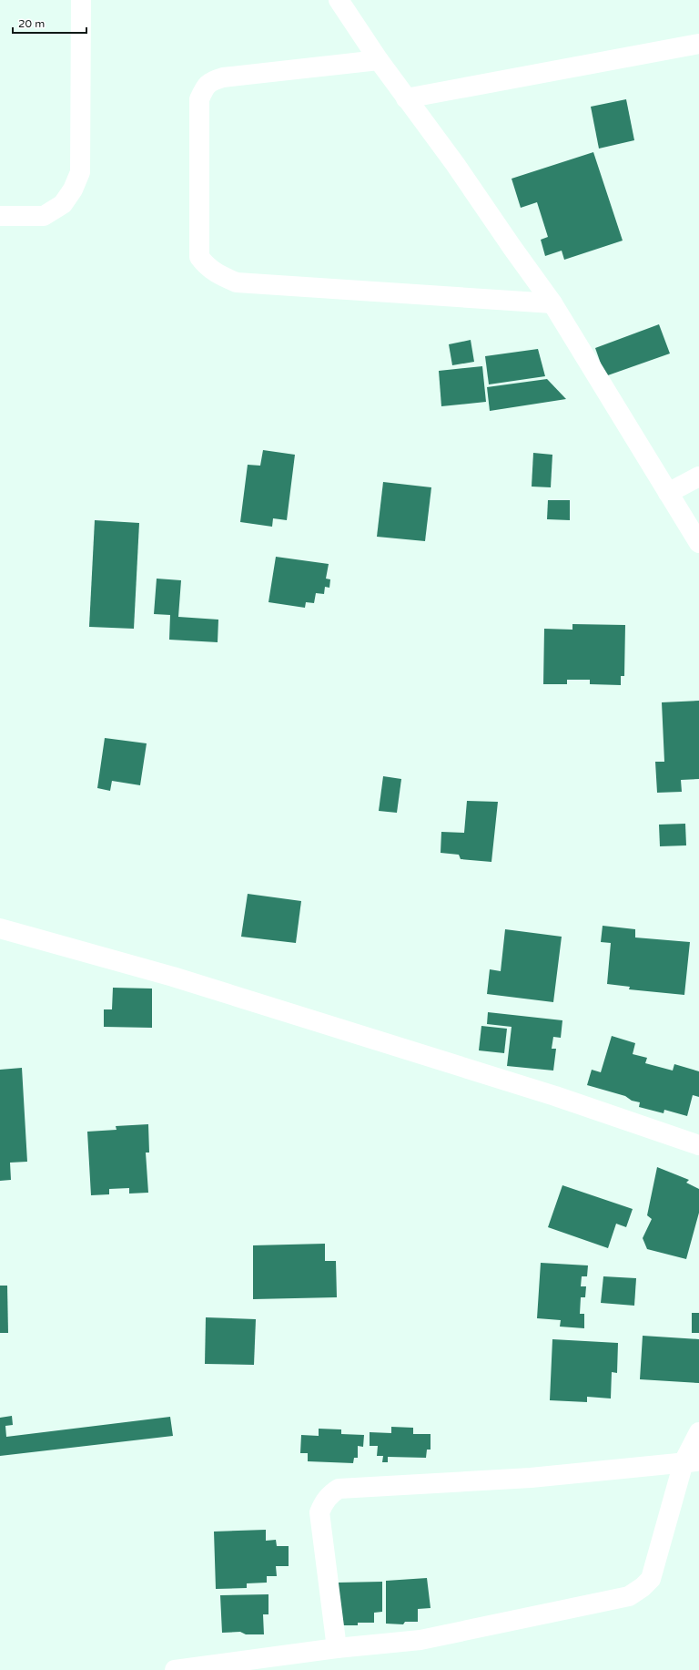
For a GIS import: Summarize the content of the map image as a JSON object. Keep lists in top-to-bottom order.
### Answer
{
  "scale_bar": "20 m"
}
